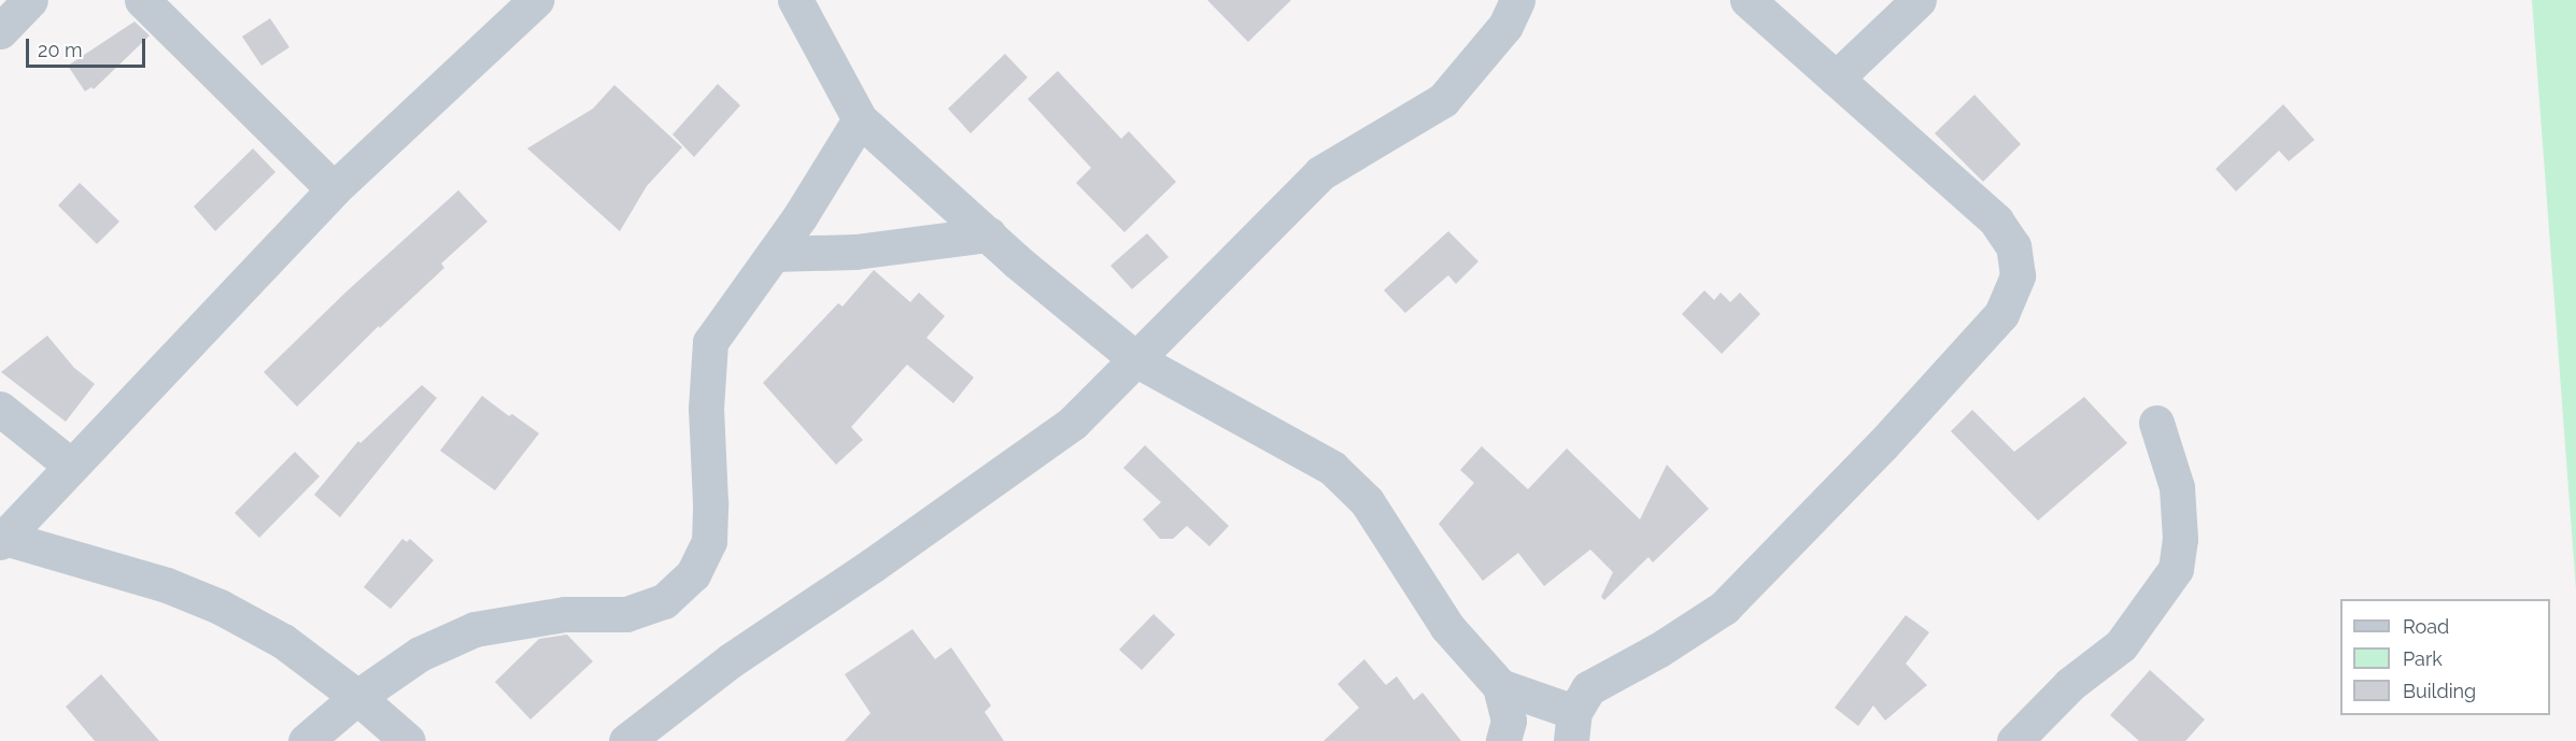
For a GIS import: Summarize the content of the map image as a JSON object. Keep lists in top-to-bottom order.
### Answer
{
  "legend": ["Road", "Park", "Building"],
  "scale_bar": "20 m"
}
